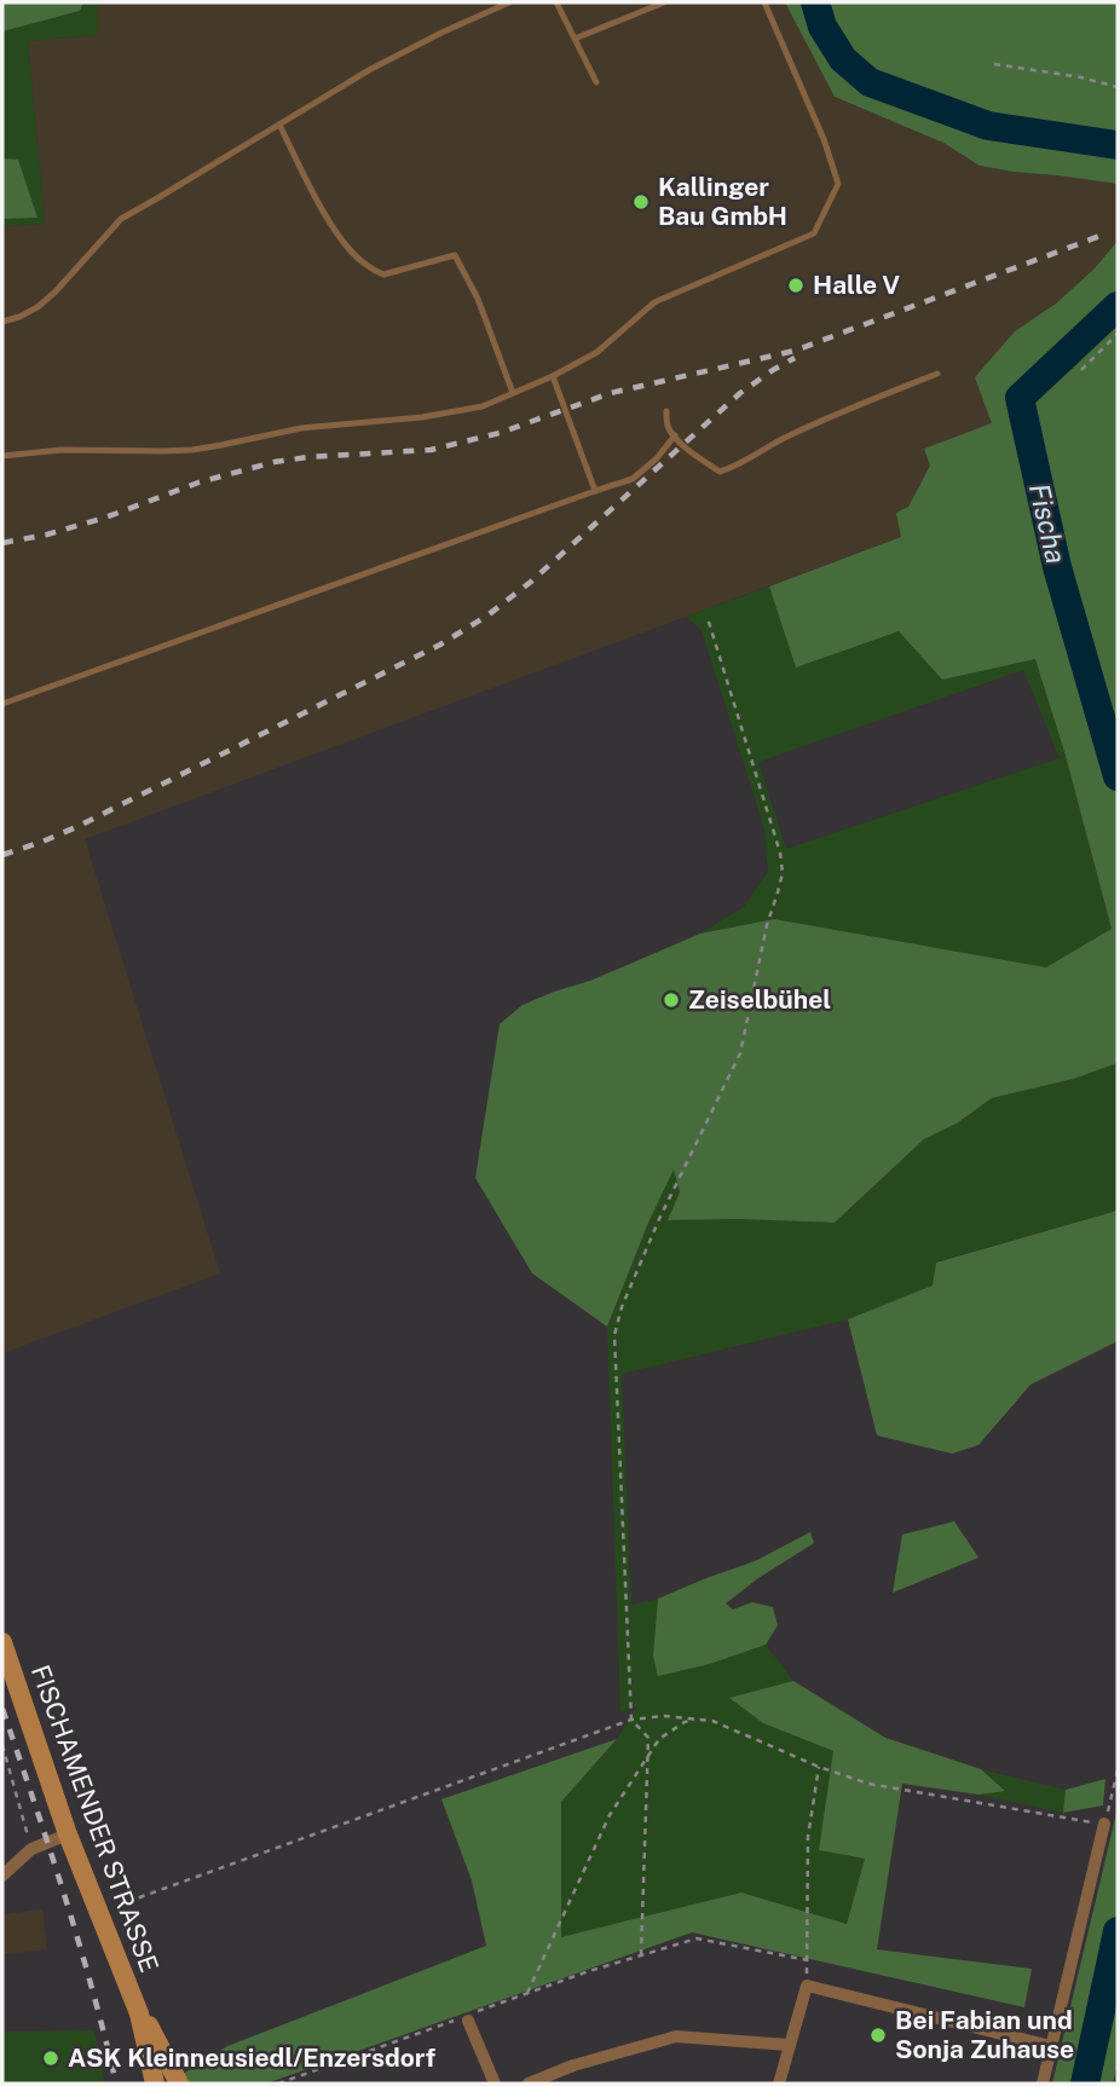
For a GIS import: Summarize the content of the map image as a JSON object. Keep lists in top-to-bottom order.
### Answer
{
  "streets": {
    "main road": ["FISCHAMENDER STRASSE"]
  },
  "water": ["Fischa"],
  "places": [
    "Kallinger Bau GmbH",
    "Halle V",
    "Zeiselbühel",
    "Bei Fabian und Sonja Zuhause",
    "ASK Kleinneusiedl/Enzersdorf"
  ]
}
